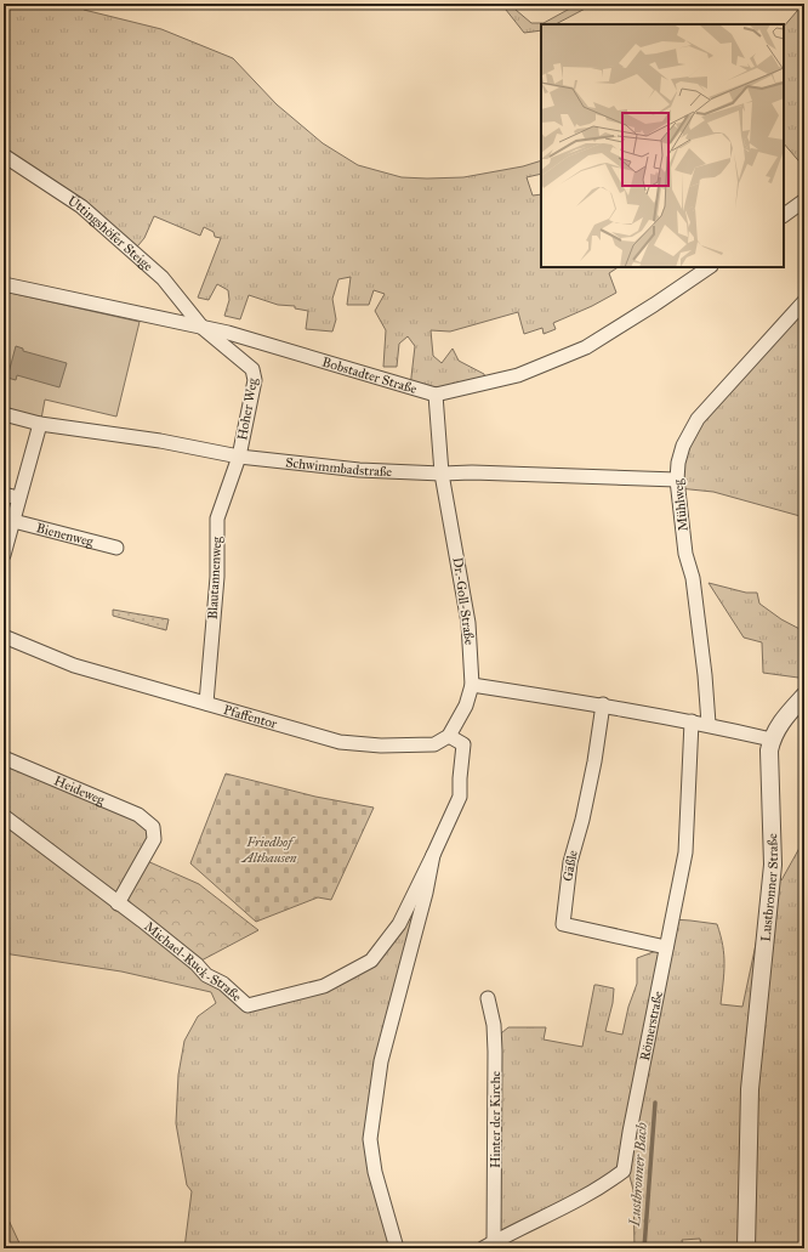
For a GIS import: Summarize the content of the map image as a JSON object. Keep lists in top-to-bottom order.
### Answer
{
  "streets": {
    "street": [
      "Üttingshöfer Steige",
      "Bobstadter Straße",
      "Hoher Weg",
      "Schwimmbadstraße",
      "Mühlweg",
      "Bienenweg",
      "Blautannenweg",
      "Dr.-Goll-Straße",
      "Pfaffentor",
      "Heideweg",
      "Gäßle",
      "Lustbronner Straße",
      "Michael-Ruck-Straße",
      "Römerstraße",
      "Hinter der Kirche"
    ]
  },
  "crossings": [
    ["Üttingshöfer Steige", "Bobstadter Straße"],
    ["Üttingshöfer Steige", "Hoher Weg"],
    ["Bobstadter Straße", "Hoher Weg"],
    ["Bobstadter Straße", "Dr.-Goll-Straße"],
    ["Hoher Weg", "Schwimmbadstraße"],
    ["Hoher Weg", "Blautannenweg"],
    ["Schwimmbadstraße", "Mühlweg"],
    ["Schwimmbadstraße", "Blautannenweg"],
    ["Schwimmbadstraße", "Dr.-Goll-Straße"],
    ["Blautannenweg", "Pfaffentor"],
    ["Pfaffentor", "Michael-Ruck-Straße"],
    ["Heideweg", "Michael-Ruck-Straße"],
    ["Gäßle", "Römerstraße"],
    ["Römerstraße", "Hinter der Kirche"]
  ],
  "water": ["Lustbronner Bach"],
  "parks": ["Friedhof Althausen"]
}
